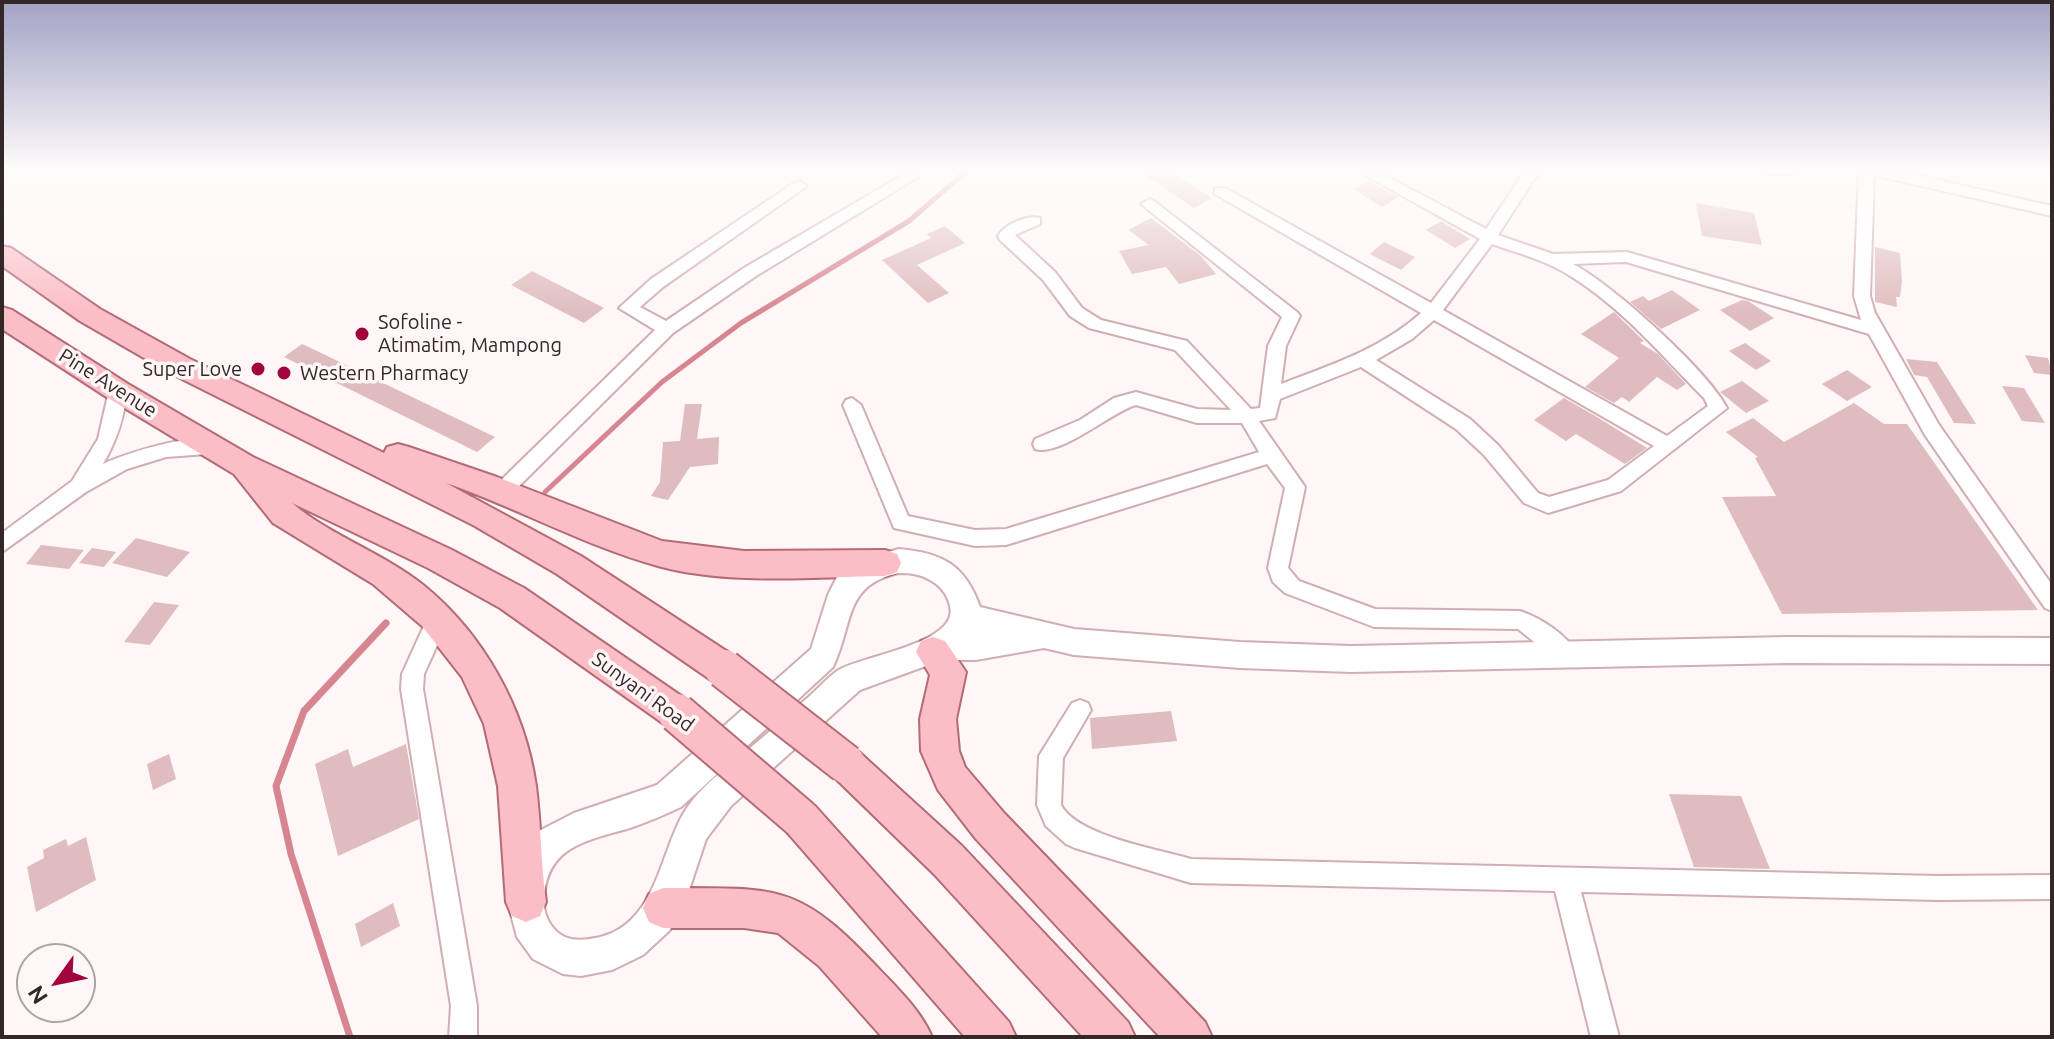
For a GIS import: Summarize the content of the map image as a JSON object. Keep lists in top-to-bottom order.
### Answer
{
  "streets": {
    "main road": ["Pine Avenue", "Sunyani Road"]
  },
  "crossings": [
    ["Pine Avenue", "Sunyani Road"]
  ],
  "places": ["Sofoline - Atimatim, Mampong", "Super Love", "Western Pharmacy"],
  "north": "bottom left"
}
